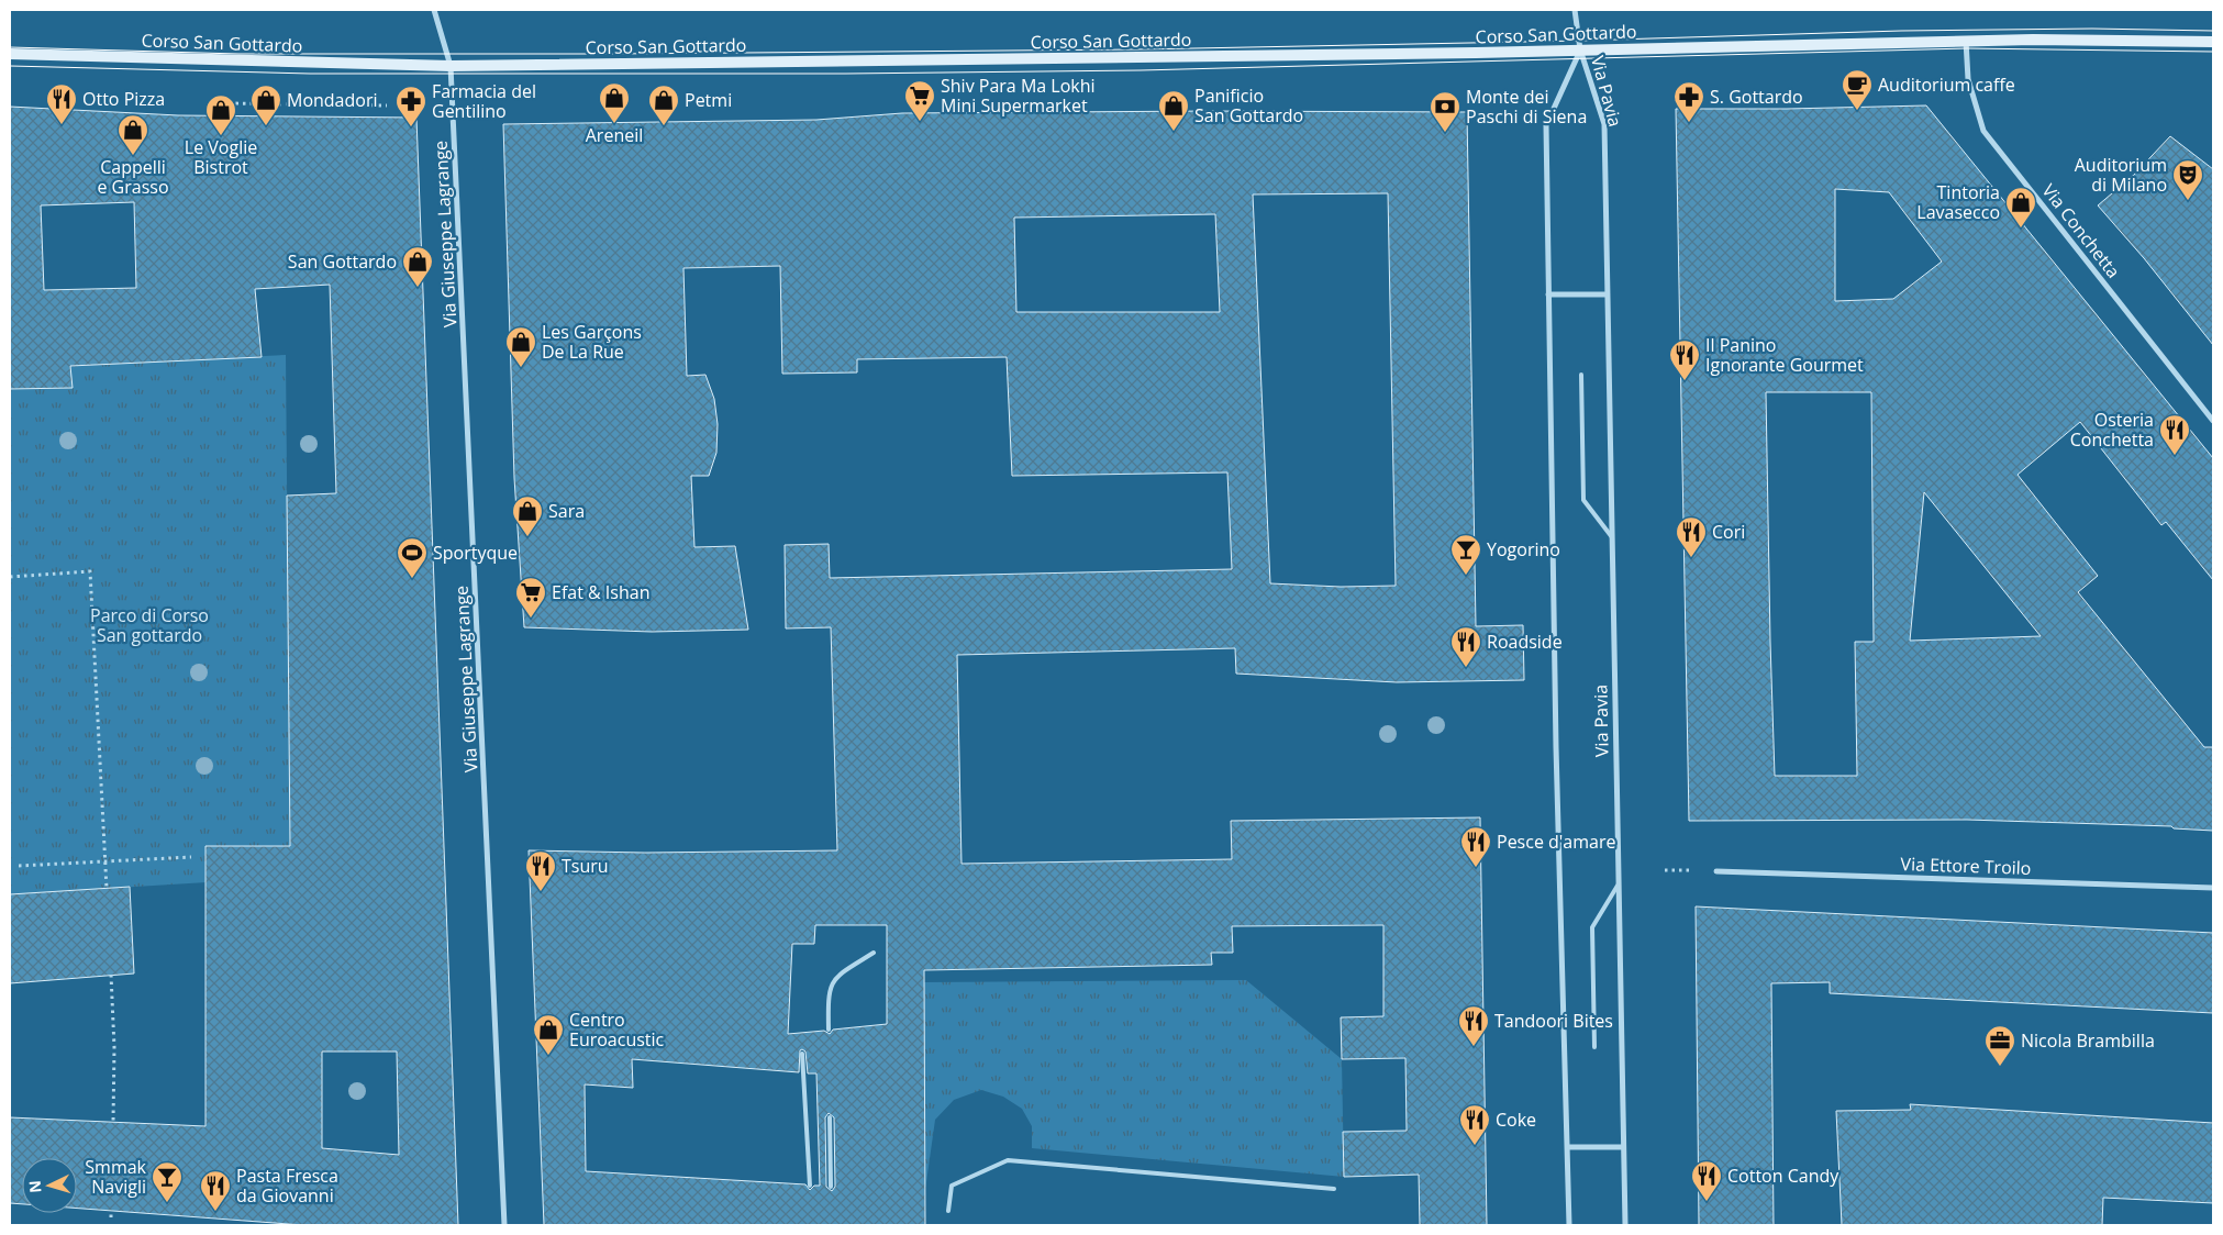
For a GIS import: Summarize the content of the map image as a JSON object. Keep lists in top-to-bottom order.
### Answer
{
  "streets": {
    "street": [
      "Corso San Gottardo",
      "Via Pavia",
      "Via Conchetta",
      "Via Giuseppe Lagrange",
      "Via Ettore Troilo"
    ]
  },
  "crossings": [
    ["Corso San Gottardo", "Via Pavia"],
    ["Corso San Gottardo", "Via Conchetta"],
    ["Corso San Gottardo", "Via Giuseppe Lagrange"]
  ],
  "parks": ["Parco di Corso San gottardo"],
  "places": {
    "cafe": ["Auditorium caffe"],
    "supermarket": ["Shiv Para Ma Lokhi Mini Supermarket", "Efat & Ishan"],
    "pharmacy": ["S. Gottardo", "Farmacia del Gentilino"],
    "shop": [
      "Areneil",
      "Mondadori",
      "Petmi",
      "Panificio San Gottardo",
      "Le Voglie Bistrot",
      "Cappelli e Grasso",
      "Tintoria Lavasecco",
      "San Gottardo",
      "Les Garçons De La Rue",
      "Sara",
      "Centro Euroacustic"
    ],
    "restaurant": [
      "Otto Pizza",
      "Il Panino Ignorante Gourmet",
      "Osteria Conchetta",
      "Cori",
      "Roadside",
      "Pesce d'amare",
      "Tsuru",
      "Tandoori Bites",
      "Coke",
      "Cotton Candy",
      "Pasta Fresca da Giovanni"
    ],
    "bank": ["Monte dei Paschi di Siena"],
    "theatre": ["Auditorium di Milano"],
    "bar": ["Yogorino", "Smmak Navigli"],
    "sports": ["Sportyque"],
    "office": ["Nicola Brambilla"]
  },
  "north": "left"
}
